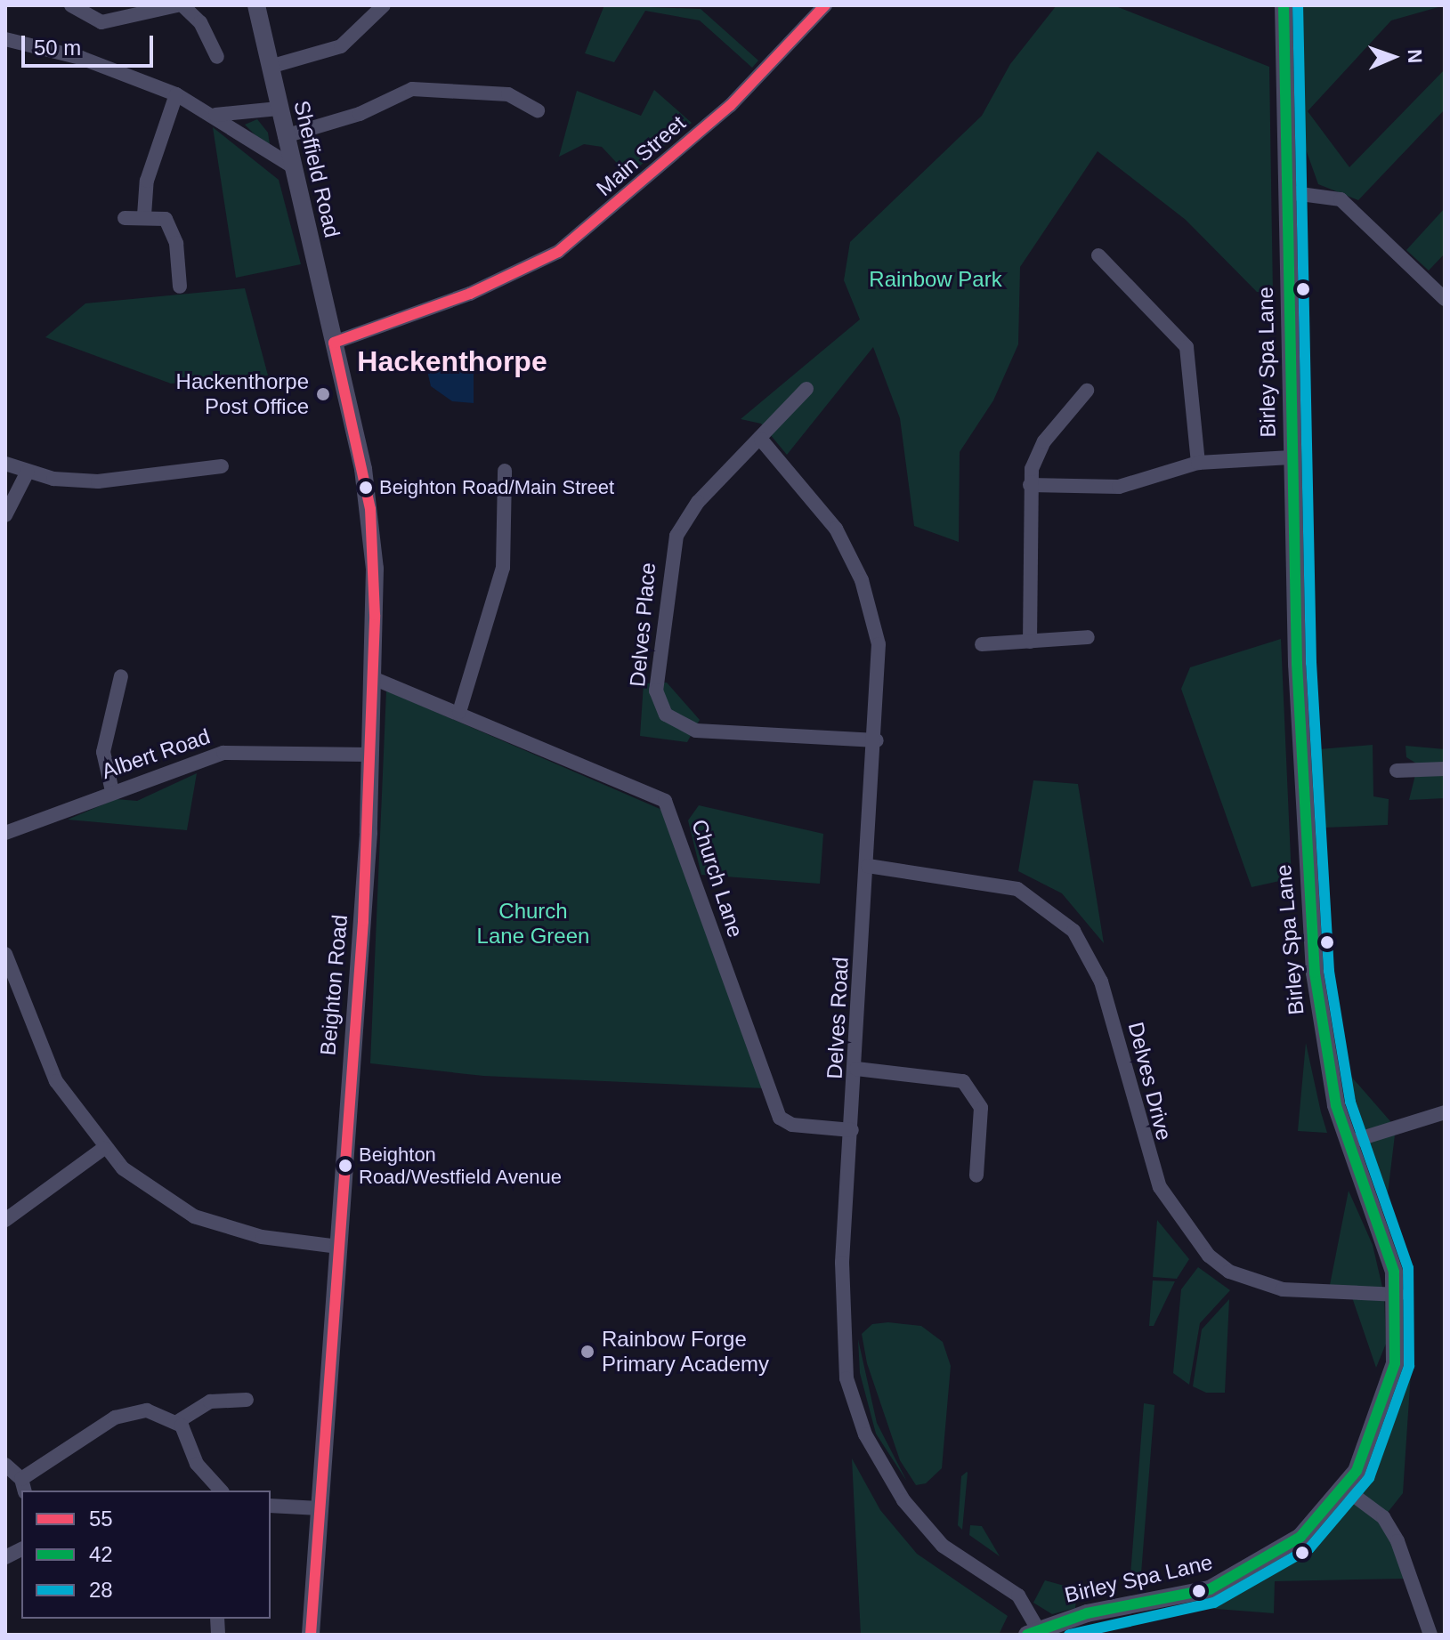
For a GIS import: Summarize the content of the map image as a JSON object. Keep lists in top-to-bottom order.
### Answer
{
  "streets": {
    "street": [
      "Main Street",
      "Sheffield Road",
      "Birley Spa Lane",
      "Delves Place",
      "Albert Road",
      "Church Lane",
      "Beighton Road",
      "Delves Road",
      "Delves Drive"
    ]
  },
  "crossings": [
    ["Main Street", "Sheffield Road"],
    ["Main Street", "Beighton Road"],
    ["Sheffield Road", "Beighton Road"],
    ["Birley Spa Lane", "Delves Road"],
    ["Birley Spa Lane", "Delves Drive"],
    ["Delves Place", "Delves Road"],
    ["Albert Road", "Beighton Road"],
    ["Church Lane", "Beighton Road"],
    ["Church Lane", "Delves Road"],
    ["Delves Road", "Delves Drive"]
  ],
  "districts": ["Hackenthorpe"],
  "parks": ["Rainbow Park", "Church Lane Green"],
  "places": [
    "Hackenthorpe Post Office",
    "Beighton Road/Main Street",
    "Beighton Road/Westfield Avenue",
    "Rainbow Forge Primary Academy"
  ],
  "lines": ["transit line 55", "transit line 42", "transit line 28"],
  "legend": ["55", "42", "28"],
  "scale_bar": "50 m",
  "north": "right"
}
